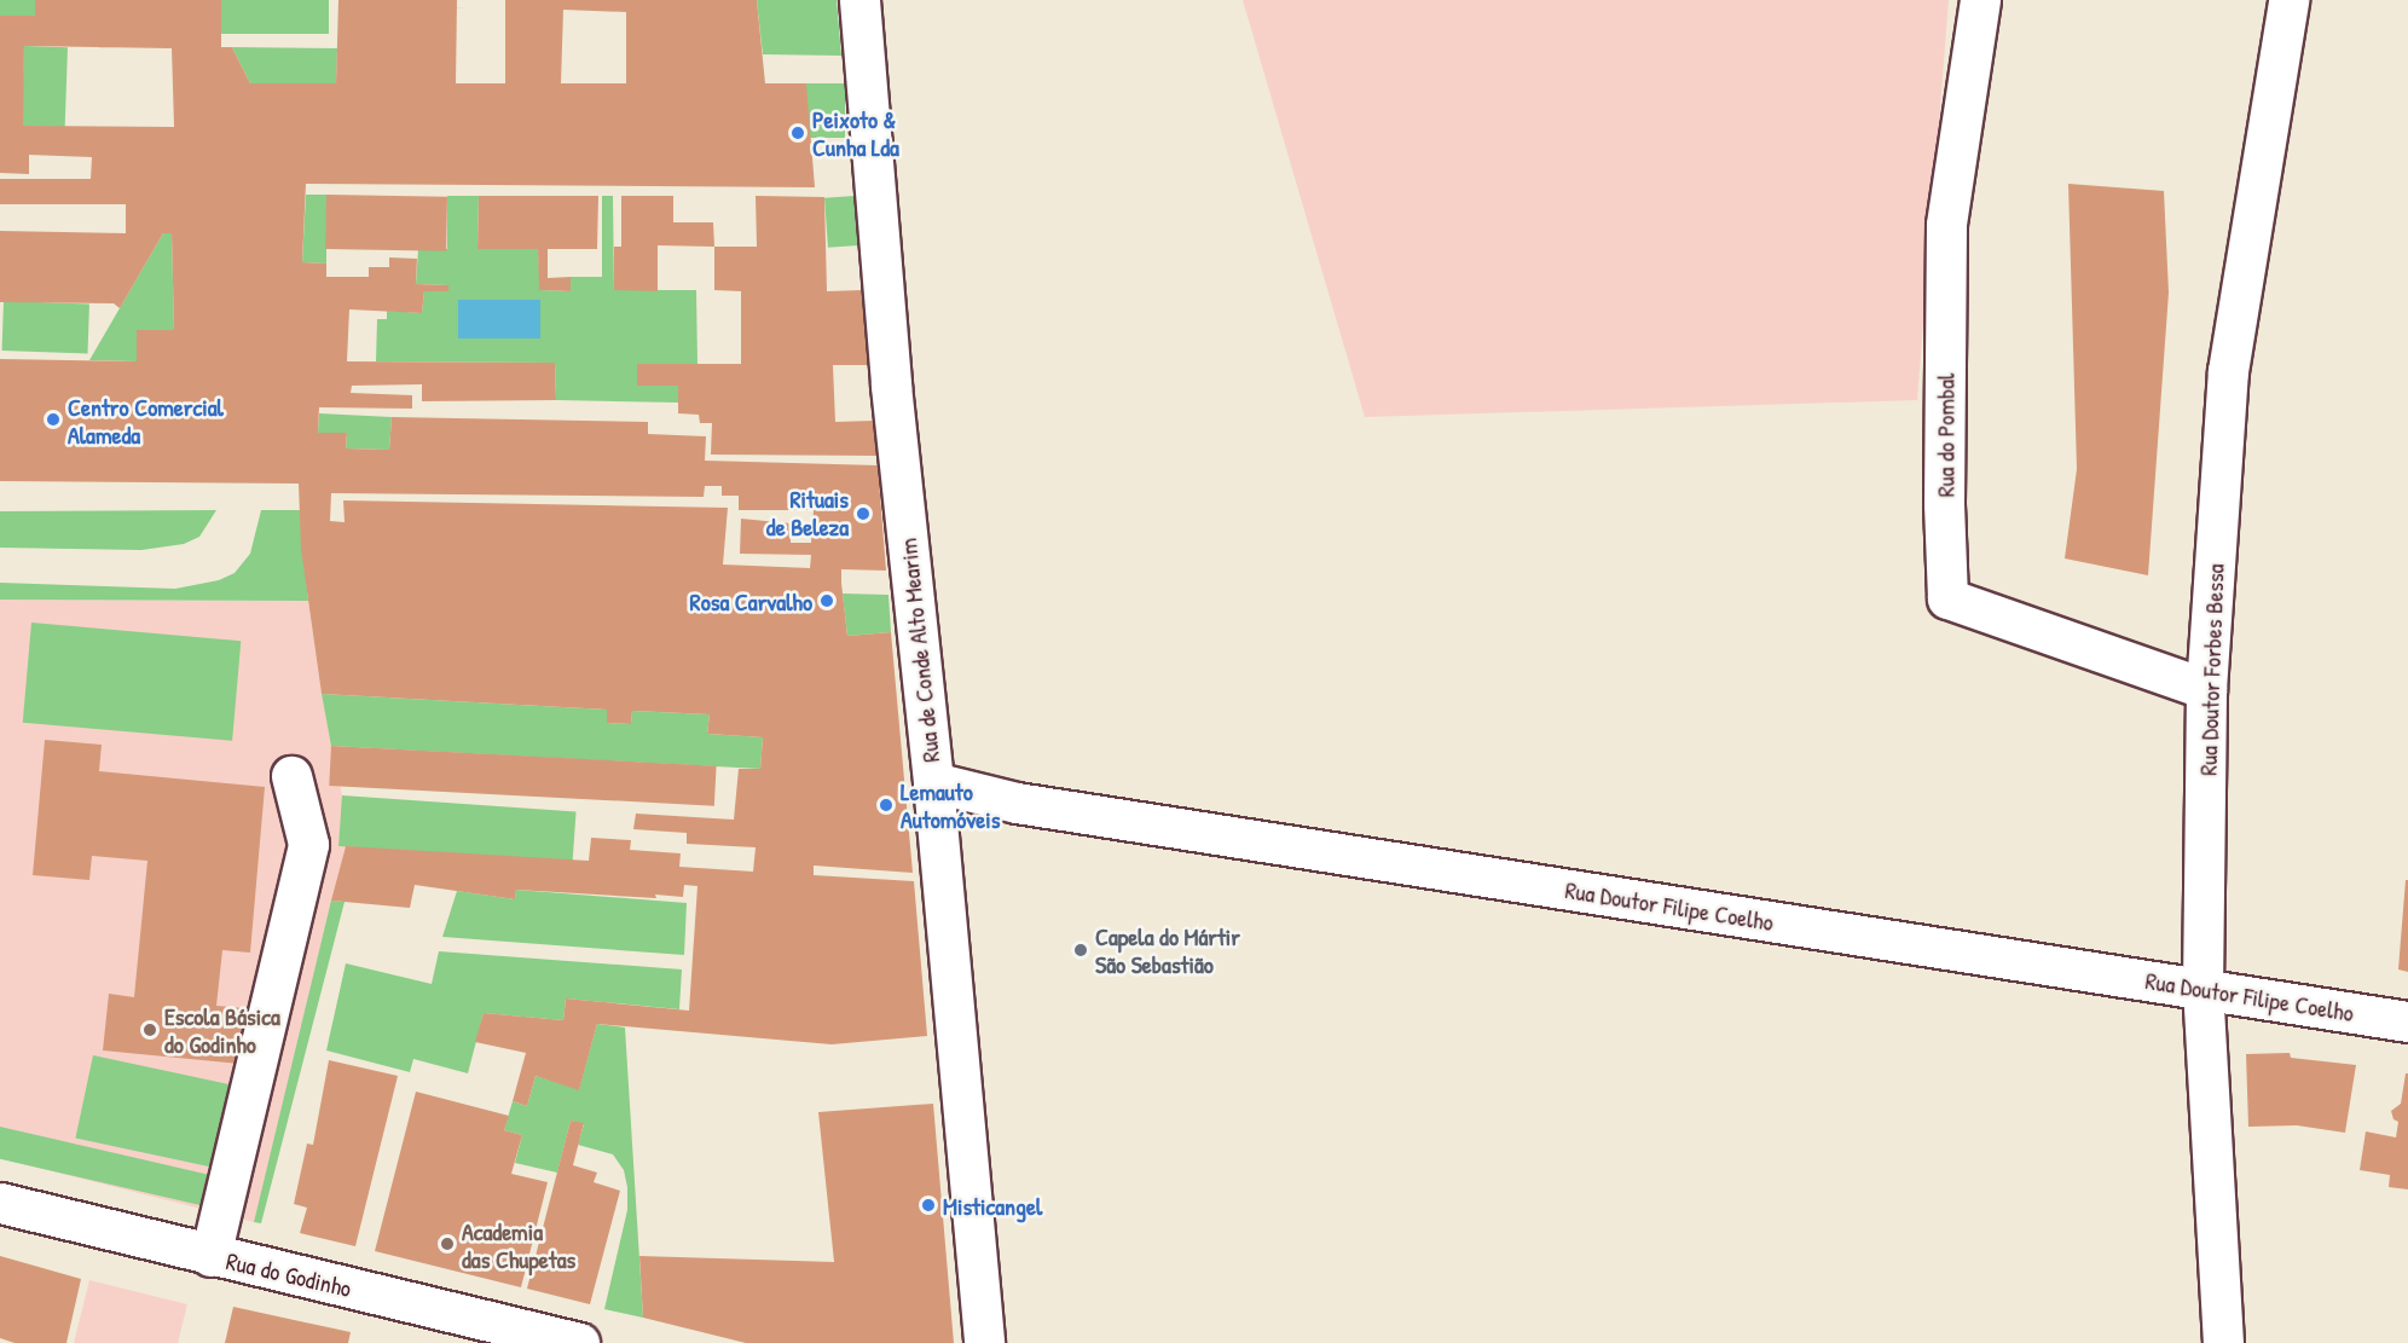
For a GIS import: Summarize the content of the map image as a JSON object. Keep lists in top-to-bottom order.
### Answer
{
  "streets": {
    "street": [
      "Rua do Pombal",
      "Rua de Conde Alto Mearim",
      "Rua Doutor Forbes Bessa",
      "Rua Doutor Filipe Coelho",
      "Rua do Godinho"
    ]
  },
  "crossings": [
    ["Rua do Pombal", "Rua Doutor Forbes Bessa"],
    ["Rua de Conde Alto Mearim", "Rua Doutor Filipe Coelho"],
    ["Rua Doutor Forbes Bessa", "Rua Doutor Filipe Coelho"]
  ],
  "places": [
    "Peixoto & Cunha Lda",
    "Centro Comercial Alameda",
    "Rituais de Beleza",
    "Rosa Carvalho",
    "Lemauto Automóveis",
    "Capela do Mártir São Sebastião",
    "Escola Básica do Godinho",
    "Misticangel",
    "Academia das Chupetas"
  ]
}
